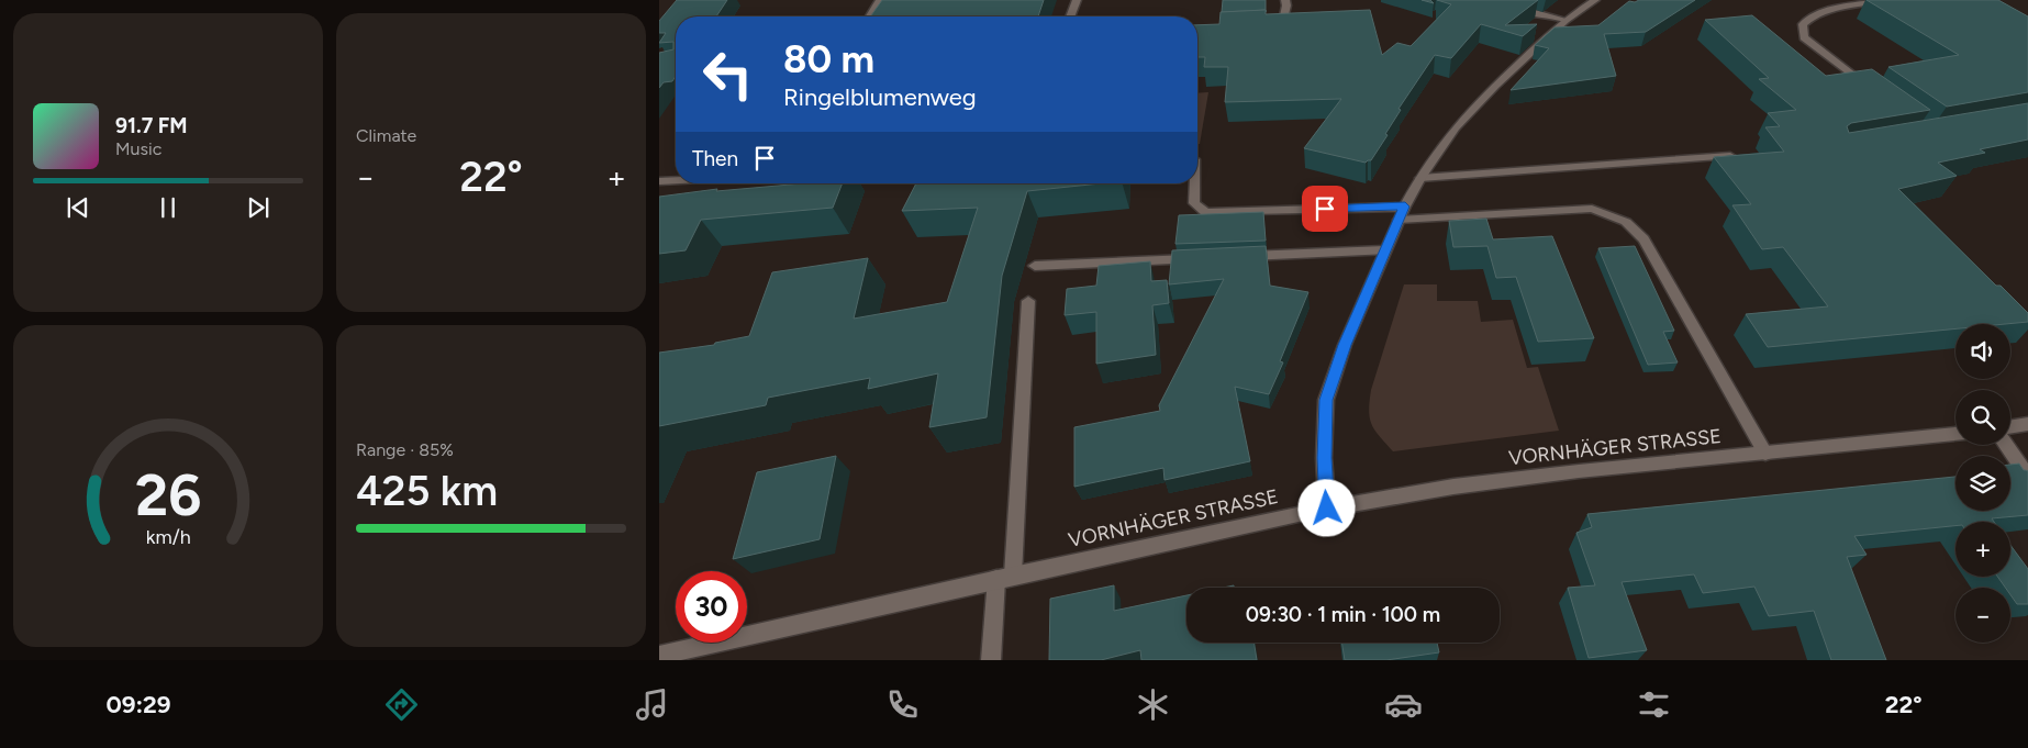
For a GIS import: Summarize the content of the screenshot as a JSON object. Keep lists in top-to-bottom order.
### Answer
{
  "streets": {
    "street": ["VORNHÄGER STRASSE"]
  },
  "page": {
    "tile": [
      "Climate",
      ["Range · 85%", "425 km"]
    ],
    "turn": ["80 m", "Ringelblumenweg"],
    "song": ["91.7 FM", "Music"],
    "then": "Then",
    "heat": ["−", "22°", "+"],
    "map_buttons": ["+", "−"],
    "limit": "30",
    "trip": "09:30 · 1 min · 100 m",
    "tabs": ["09:29", "22°"],
    "gauge": ["26", "km/h"]
  }
}
